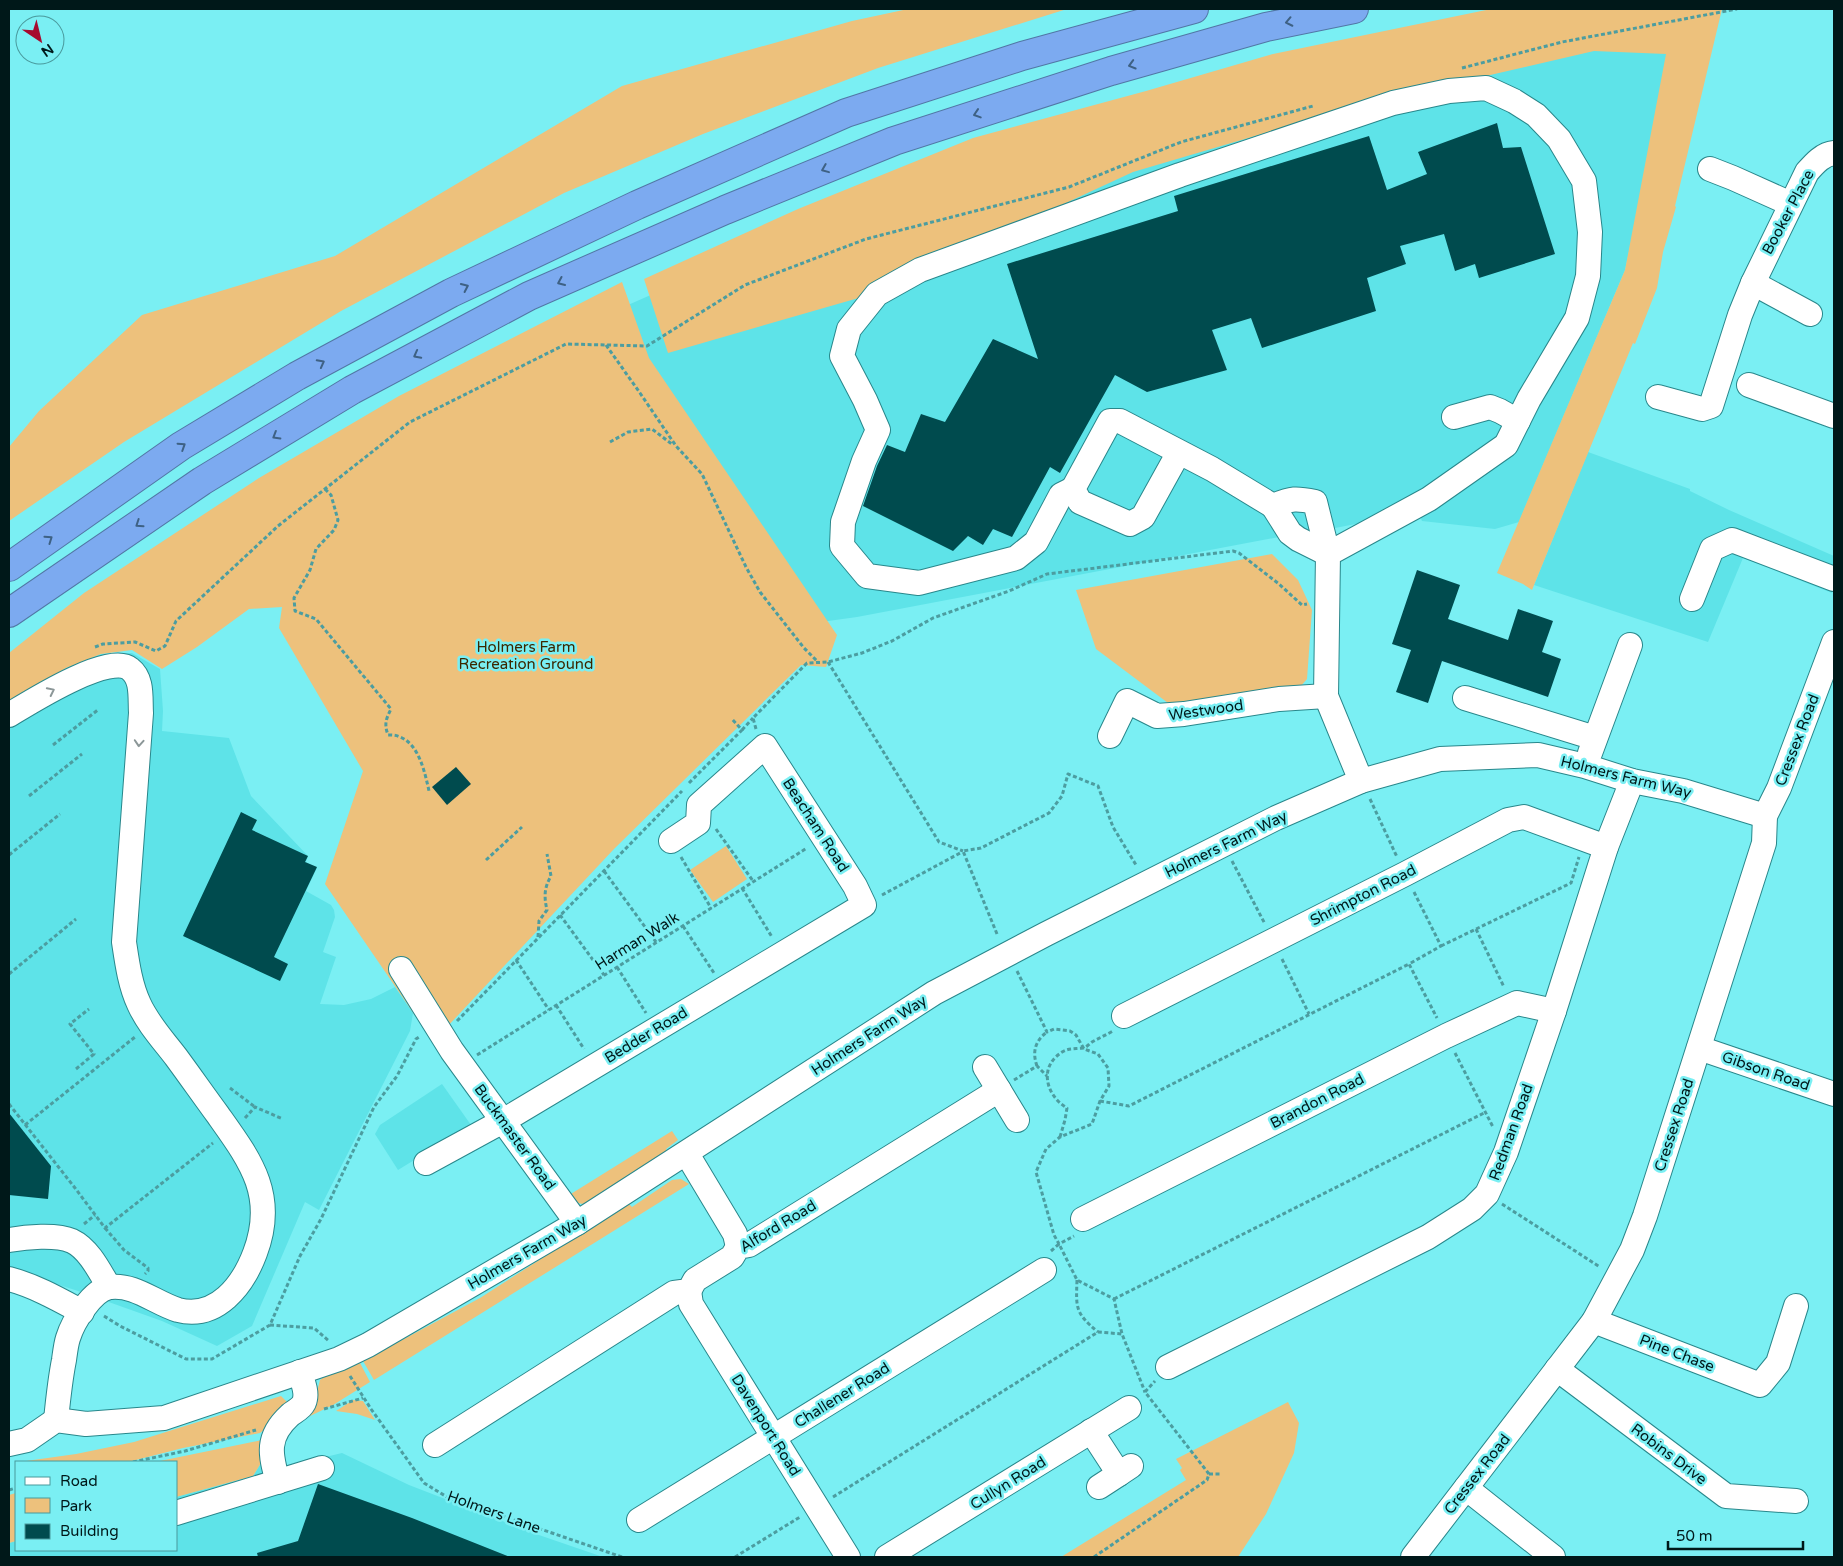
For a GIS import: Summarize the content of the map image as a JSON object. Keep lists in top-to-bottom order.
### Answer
{
  "streets": {
    "street": [
      "Booker Place",
      "Westwood",
      "Cressex Road",
      "Holmers Farm Way",
      "Beacham Road",
      "Shrimpton Road",
      "Bedder Road",
      "Gibson Road",
      "Brandon Road",
      "Redman Road",
      "Buckmaster Road",
      "Alford Road",
      "Pine Chase",
      "Challener Road",
      "Davenport Road",
      "Robins Drive",
      "Cullyn Road"
    ],
    "path": ["Harman Walk", "Holmers Lane"]
  },
  "crossings": [
    ["Cressex Road", "Holmers Farm Way"],
    ["Cressex Road", "Gibson Road"],
    ["Cressex Road", "Pine Chase"],
    ["Cressex Road", "Robins Drive"],
    ["Holmers Farm Way", "Redman Road"],
    ["Holmers Farm Way", "Buckmaster Road"],
    ["Holmers Farm Way", "Holmers Lane"],
    ["Beacham Road", "Harman Walk"],
    ["Beacham Road", "Bedder Road"],
    ["Shrimpton Road", "Redman Road"],
    ["Harman Walk", "Buckmaster Road"],
    ["Bedder Road", "Buckmaster Road"],
    ["Alford Road", "Davenport Road"],
    ["Challener Road", "Davenport Road"]
  ],
  "parks": ["Holmers Farm Recreation Ground"],
  "legend": ["Road", "Park", "Building"],
  "scale_bar": "50 m",
  "north": "bottom right"
}
